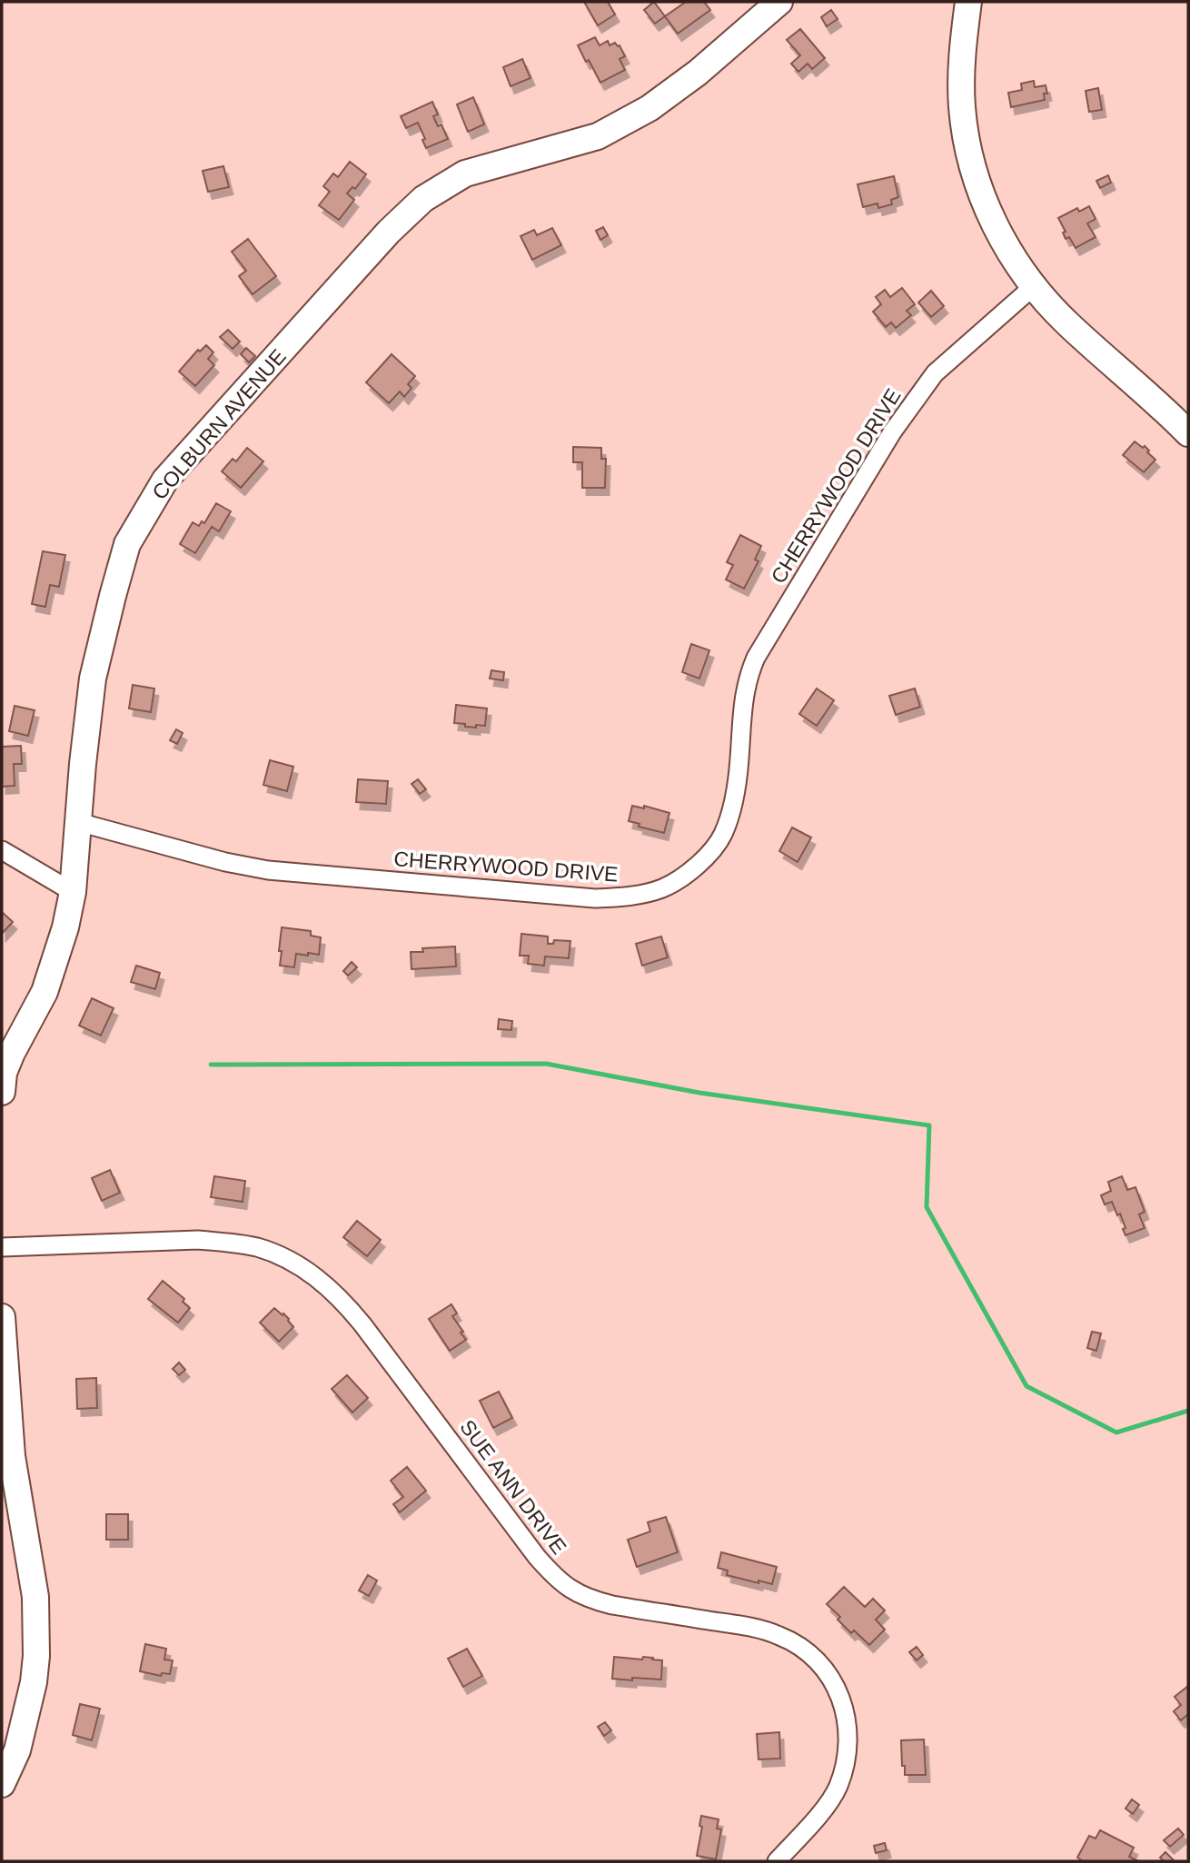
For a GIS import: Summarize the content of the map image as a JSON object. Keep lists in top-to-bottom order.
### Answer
{
  "streets": {
    "street": ["COLBURN AVENUE", "CHERRYWOOD DRIVE", "SUE ANN DRIVE"]
  },
  "crossings": [
    ["COLBURN AVENUE", "CHERRYWOOD DRIVE"]
  ]
}
